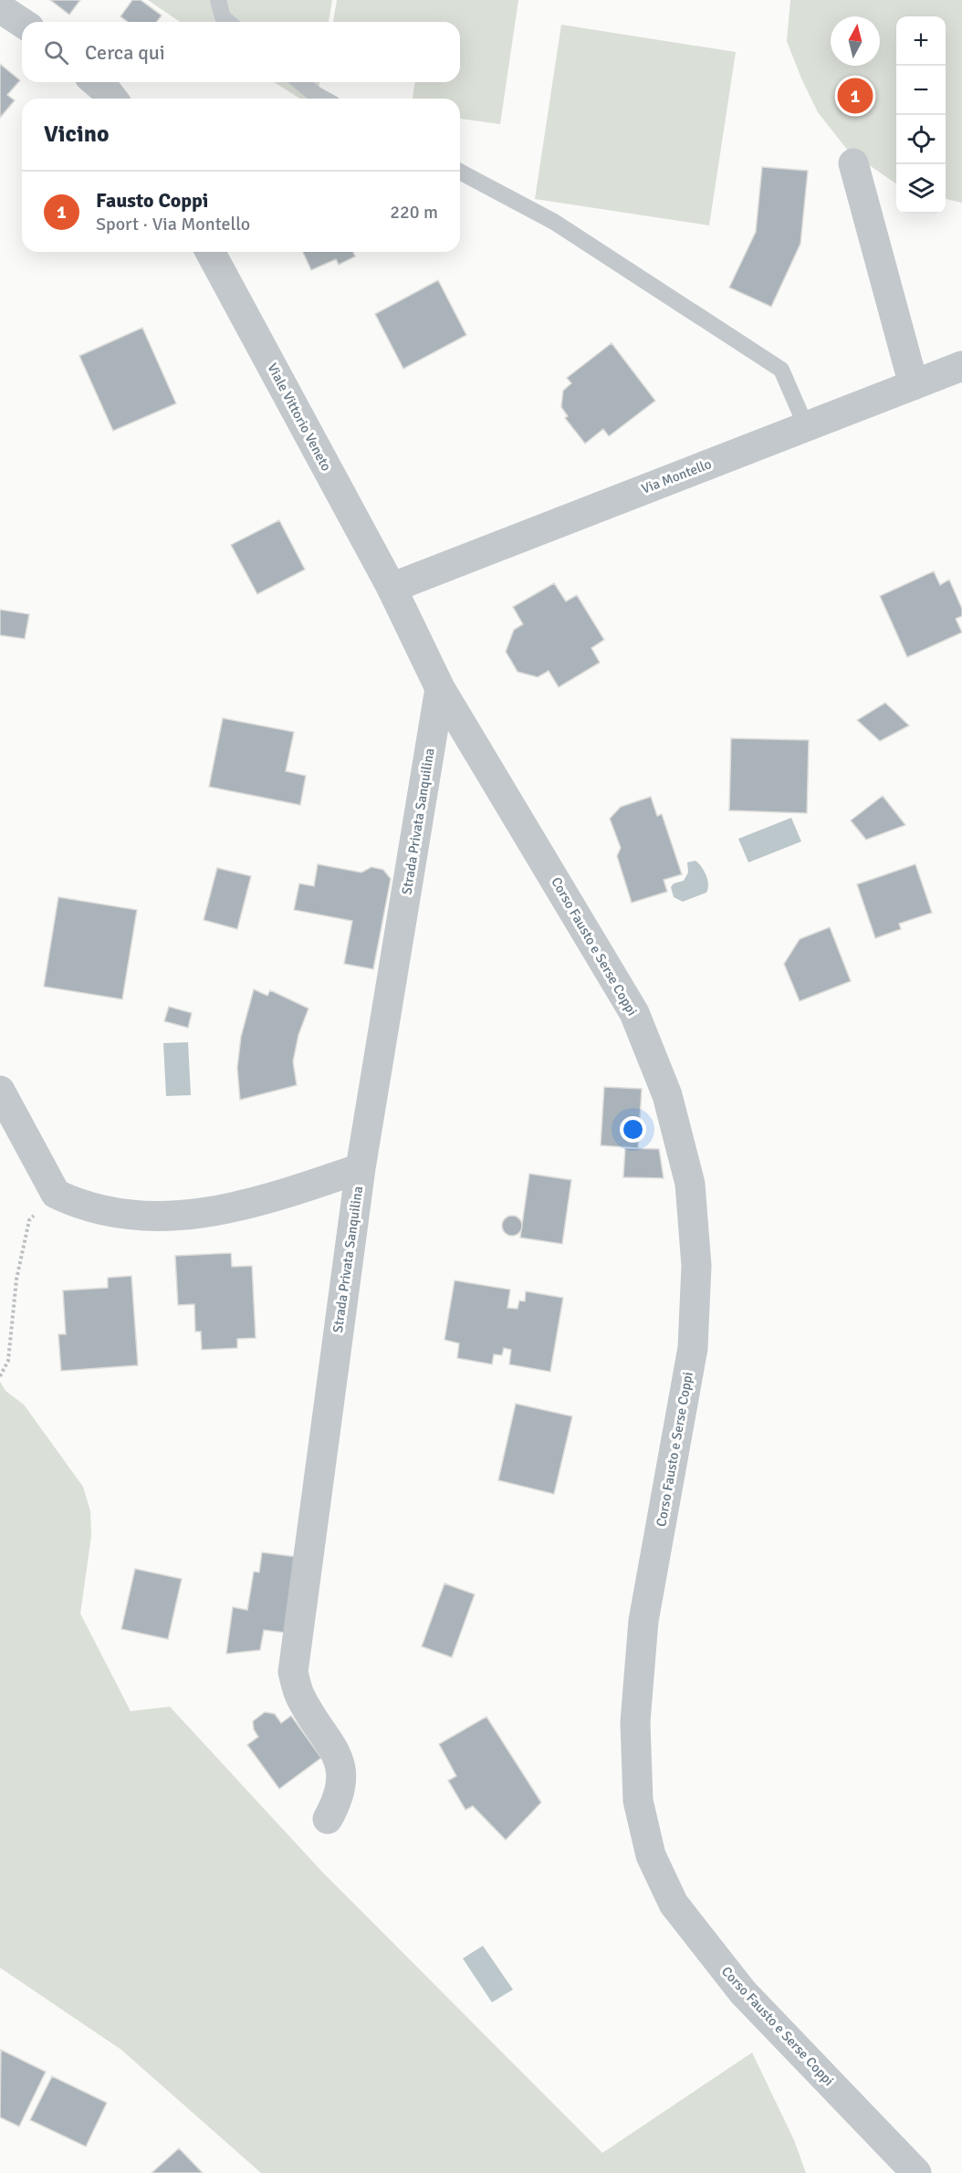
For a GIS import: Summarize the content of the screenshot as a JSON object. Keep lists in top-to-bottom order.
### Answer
{
  "streets": {
    "street": [
      "Viale Vittorio Veneto",
      "Via Montello",
      "Strada Privata Sanquilina",
      "Corso Fausto e Serse Coppi"
    ]
  },
  "crossings": [
    ["Viale Vittorio Veneto", "Via Montello"],
    ["Viale Vittorio Veneto", "Strada Privata Sanquilina"],
    ["Viale Vittorio Veneto", "Corso Fausto e Serse Coppi"],
    ["Strada Privata Sanquilina", "Corso Fausto e Serse Coppi"]
  ],
  "north": "top",
  "page": {
    "map_buttons": ["+", "−"],
    "search": "Cerca qui",
    "pins": "1",
    "heading": "Vicino",
    "list": [
      {
        "mark": "1",
        "name": "Fausto Coppi",
        "note": "Sport · Via Montello",
        "value": "220 m"
      }
    ]
  }
}
